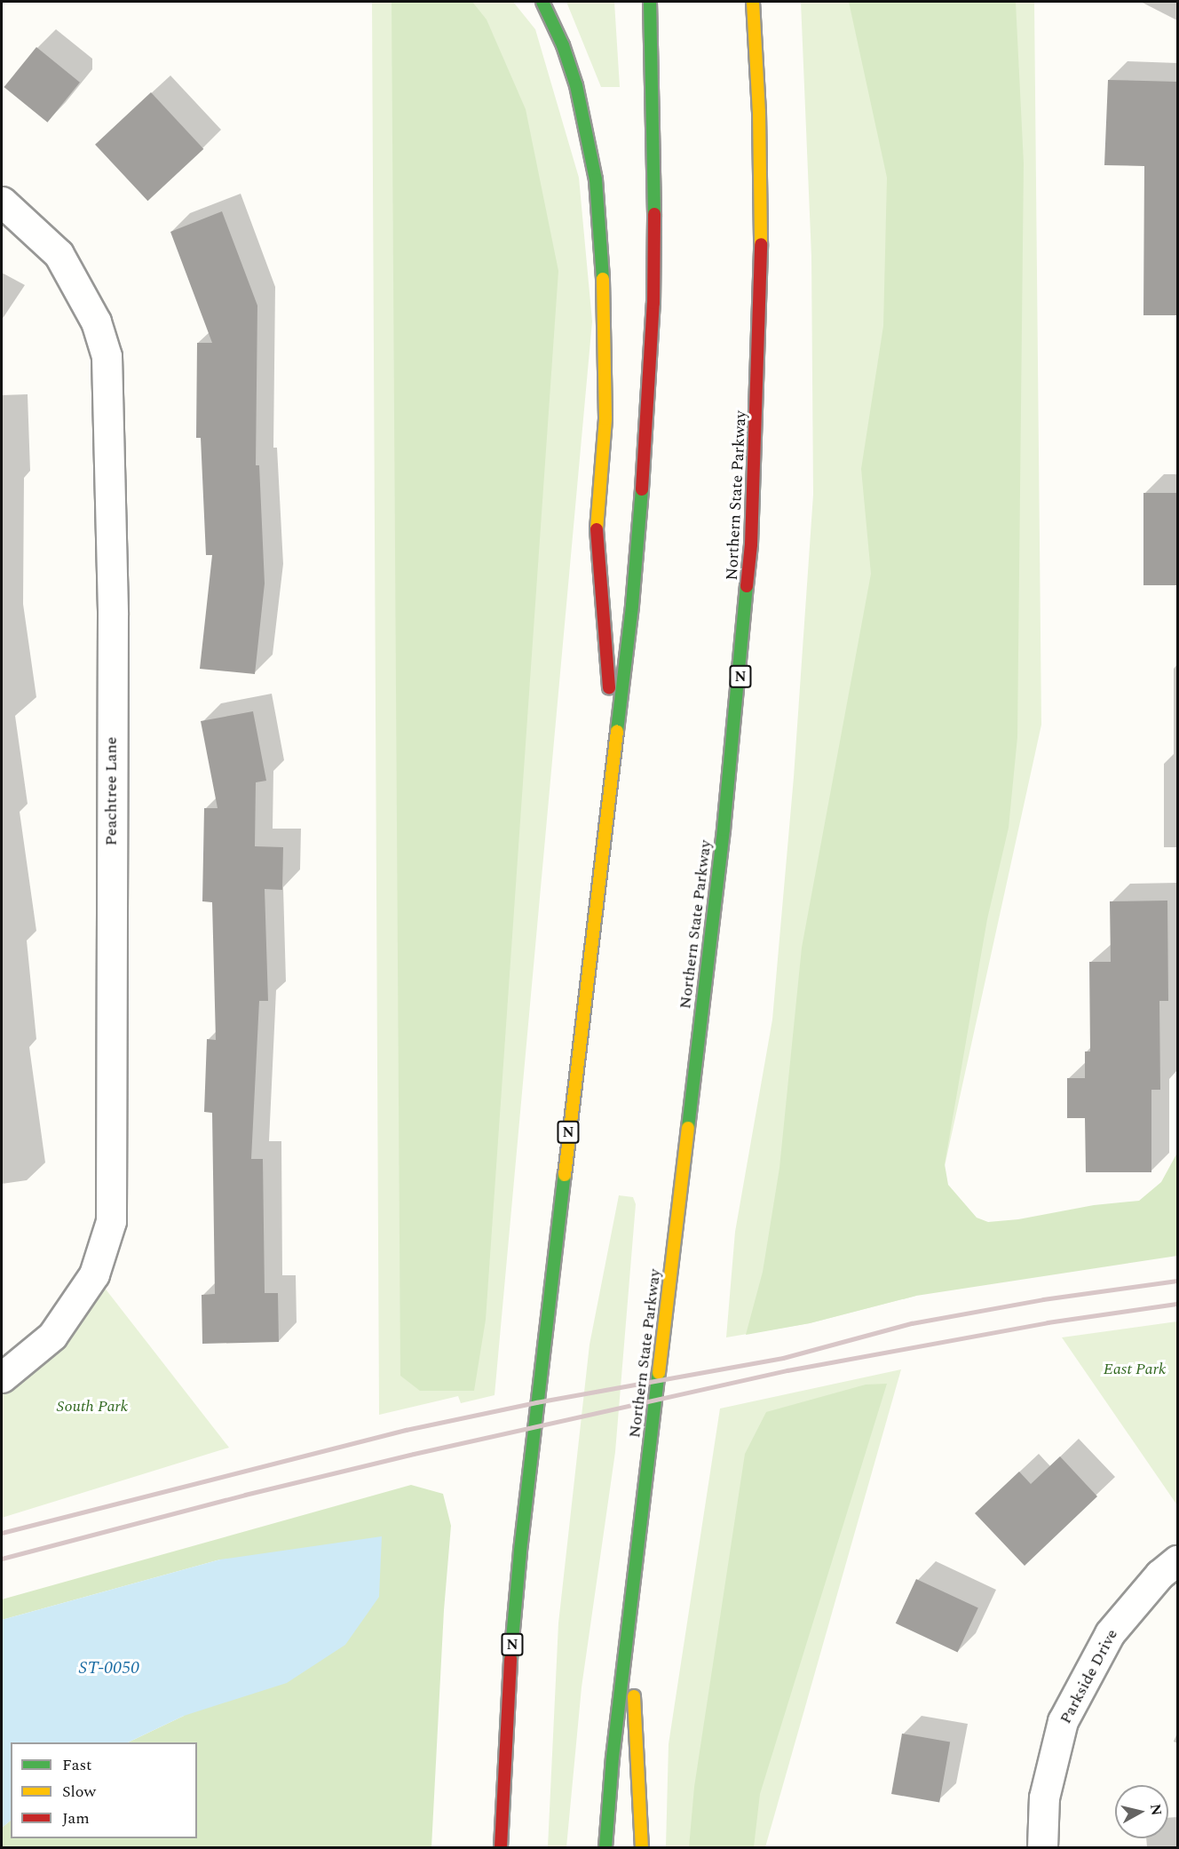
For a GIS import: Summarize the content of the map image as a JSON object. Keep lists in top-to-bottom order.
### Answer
{
  "streets": {
    "highway": ["Northern State Parkway", "N"],
    "street": ["Peachtree Lane", "Parkside Drive"]
  },
  "water": ["ST-0050"],
  "parks": ["East Park", "South Park"],
  "legend": ["Fast", "Slow", "Jam"],
  "north": "right"
}
